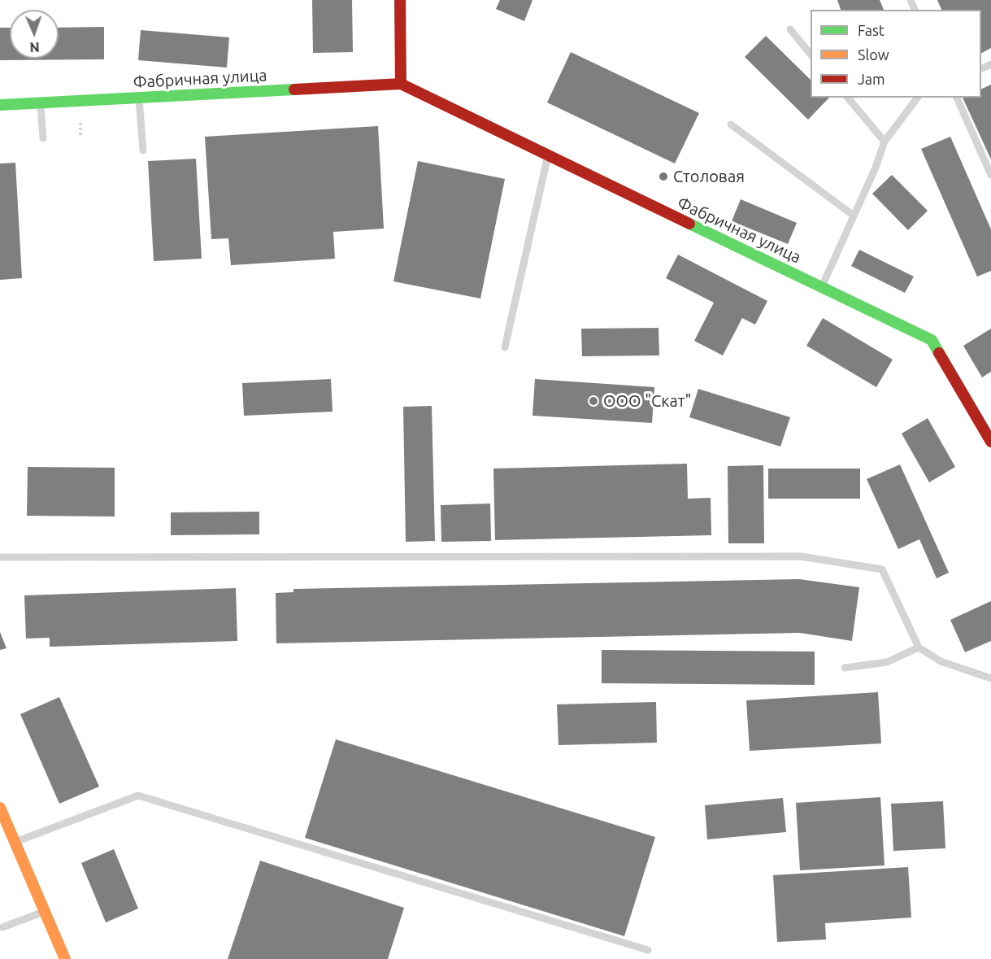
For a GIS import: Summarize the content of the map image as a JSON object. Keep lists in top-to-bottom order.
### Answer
{
  "streets": {
    "street": ["Фабричная улица"]
  },
  "places": ["Столовая", "ООО \"Скат\""],
  "legend": ["Fast", "Slow", "Jam"],
  "north": "bottom"
}
